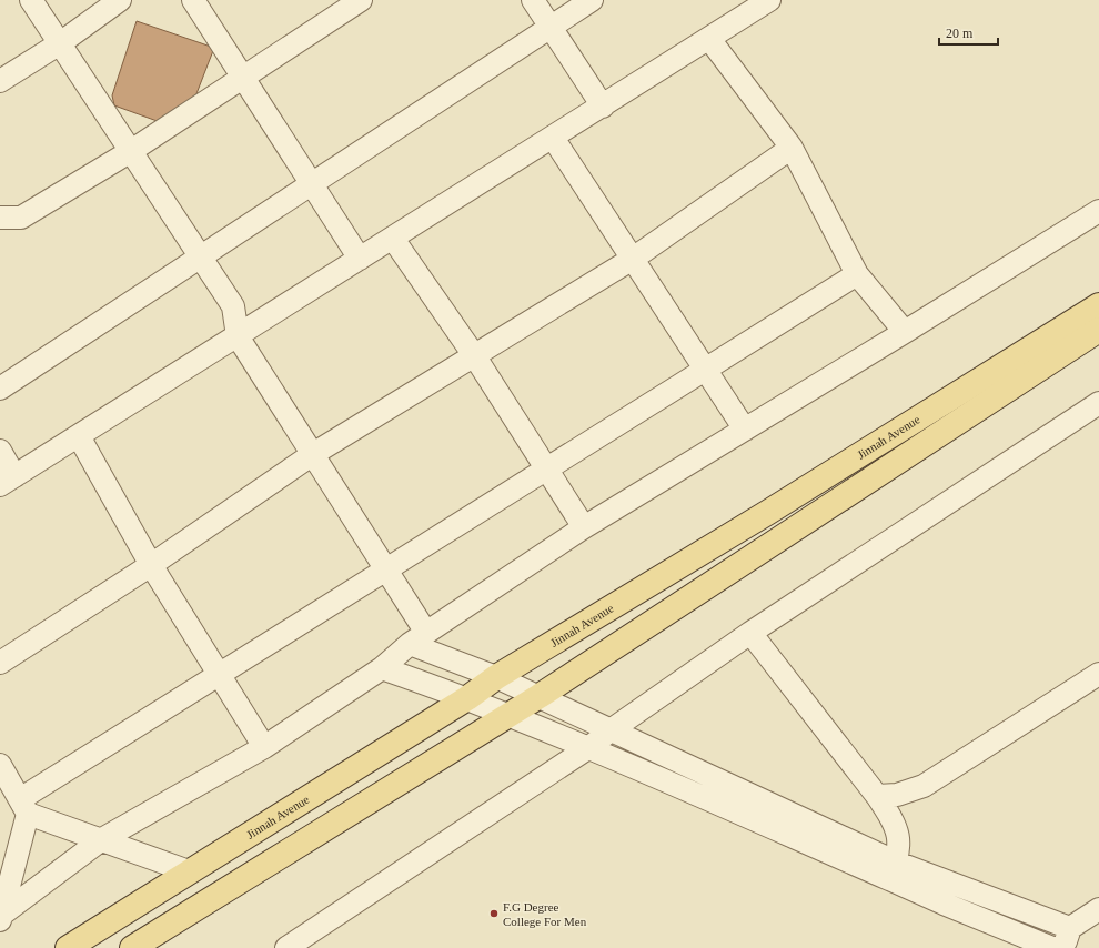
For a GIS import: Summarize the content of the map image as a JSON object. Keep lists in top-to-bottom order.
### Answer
{
  "streets": {
    "main road": ["Jinnah Avenue"]
  },
  "places": ["F.G Degree College For Men"],
  "scale_bar": "20 m"
}
